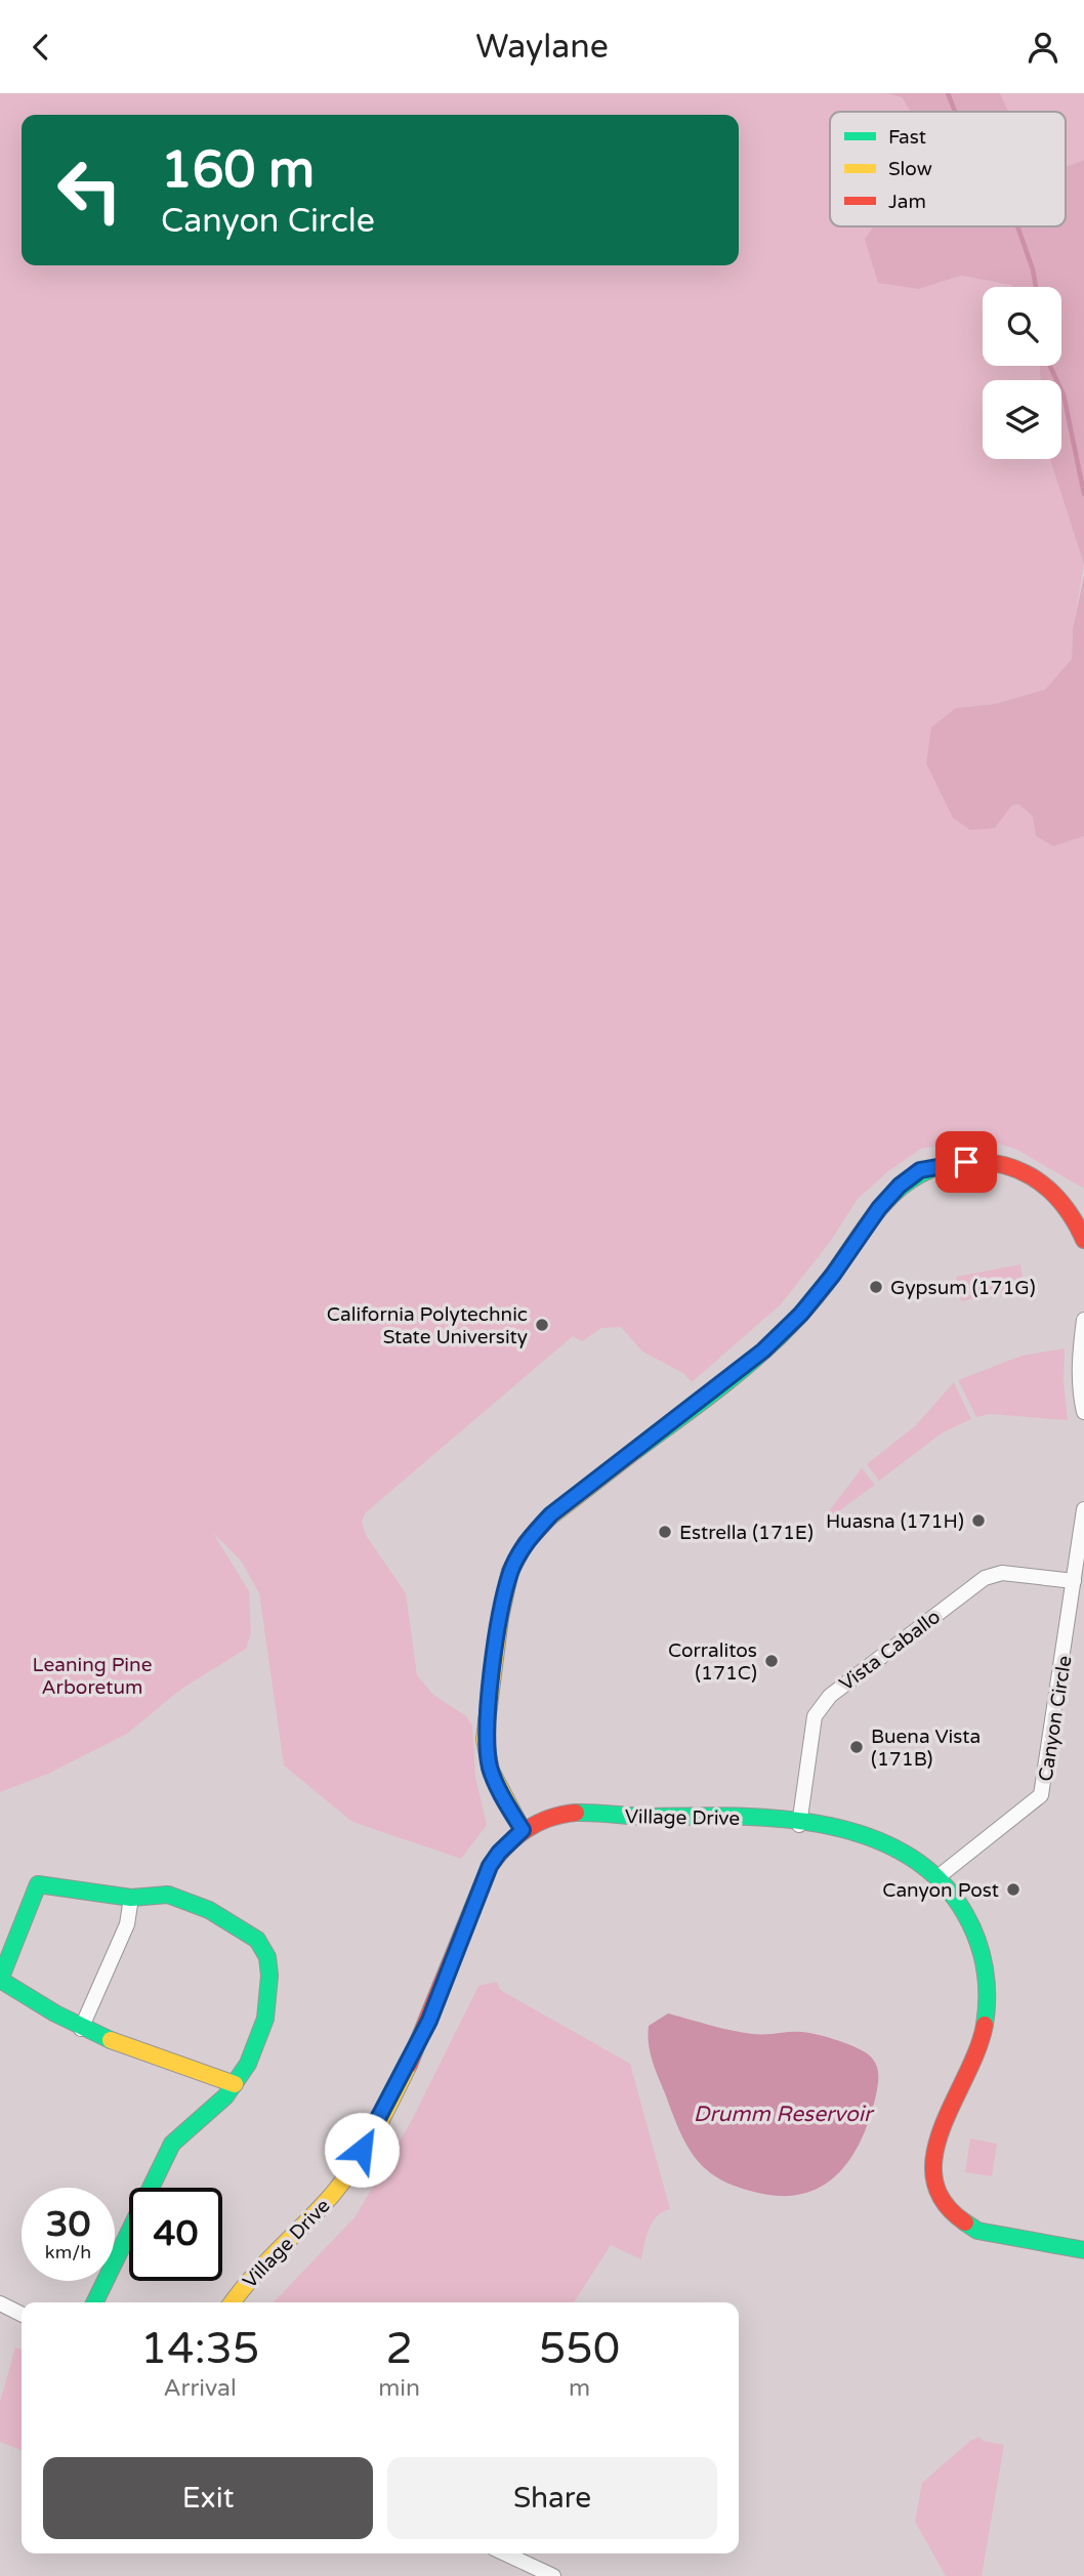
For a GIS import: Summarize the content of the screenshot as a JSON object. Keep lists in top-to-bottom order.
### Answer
{
  "streets": {
    "street": ["Vista Caballo", "Canyon Circle", "Village Drive"]
  },
  "crossings": [
    ["Vista Caballo", "Canyon Circle"],
    ["Vista Caballo", "Village Drive"],
    ["Canyon Circle", "Village Drive"]
  ],
  "water": ["Drumm Reservoir"],
  "parks": ["Leaning Pine Arboretum"],
  "places": [
    "Gypsum (171G)",
    "California Polytechnic State University",
    "Huasna (171H)",
    "Estrella (171E)",
    "Corralitos (171C)",
    "Buena Vista (171B)",
    "Canyon Post"
  ],
  "legend": ["Fast", "Slow", "Jam"],
  "page": {
    "header": "Waylane",
    "turn": ["160 m", "Canyon Circle"],
    "speed": "30 km/h",
    "limit": "40",
    "eta": [
      "14:35",
      "Arrival",
      "2",
      "min",
      "550",
      "m"
    ],
    "buttons": ["Exit", "Share"]
  }
}
